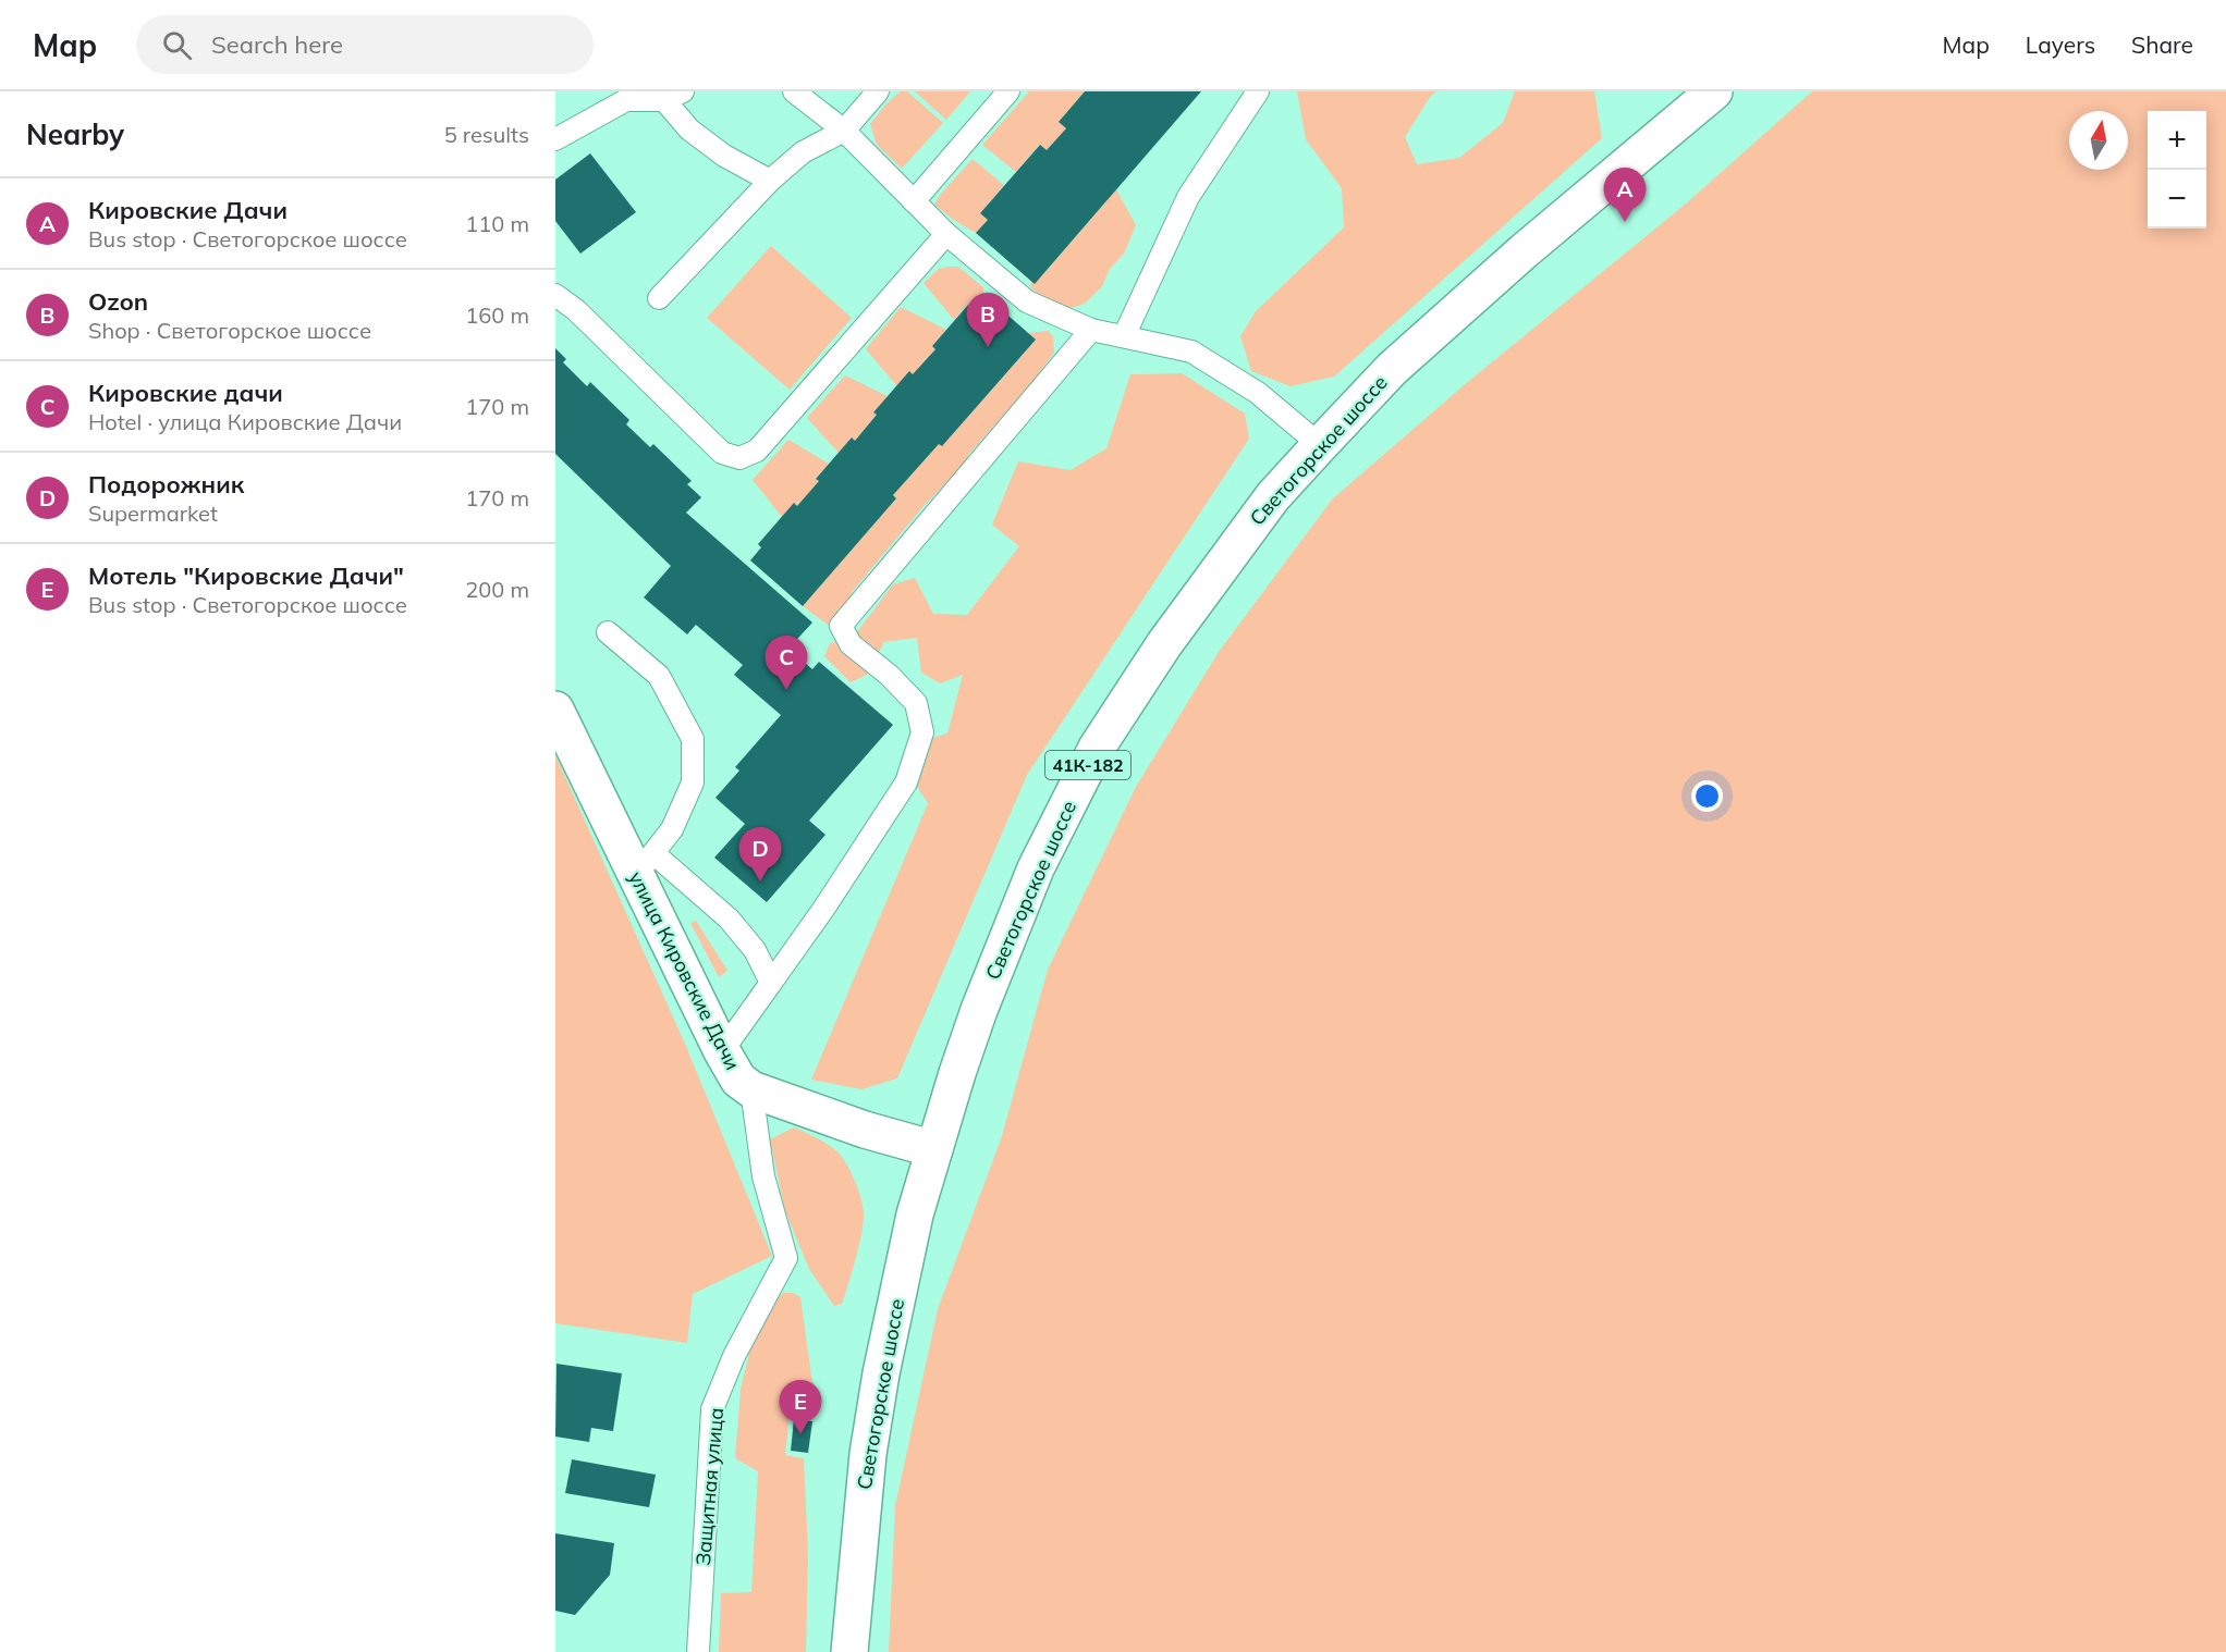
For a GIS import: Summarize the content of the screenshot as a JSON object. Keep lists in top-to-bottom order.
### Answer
{
  "streets": {
    "main road": ["Светогорское шоссе", "41К-182", "улица Кировские Дачи"],
    "lane": ["Защитная улица"]
  },
  "crossings": [
    ["Светогорское шоссе", "улица Кировские Дачи"],
    ["улица Кировские Дачи", "Защитная улица"]
  ],
  "north": "top",
  "page": {
    "header": "Map",
    "search": "Search here",
    "nav": ["Map", "Layers", "Share"],
    "heading": ["Nearby", "5 results"],
    "map_buttons": ["+", "−"],
    "pins": [
      "A",
      "B",
      "C",
      "D",
      "E"
    ],
    "list": [
      {
        "mark": "A",
        "name": "Кировские Дачи",
        "note": "Bus stop · Светогорское шоссе",
        "value": "110 m"
      },
      {
        "mark": "B",
        "name": "Ozon",
        "note": "Shop · Светогорское шоссе",
        "value": "160 m"
      },
      {
        "mark": "C",
        "name": "Кировские дачи",
        "note": "Hotel · улица Кировские Дачи",
        "value": "170 m"
      },
      {
        "mark": "D",
        "name": "Подорожник",
        "note": "Supermarket",
        "value": "170 m"
      },
      {
        "mark": "E",
        "name": "Мотель \"Кировские Дачи\"",
        "note": "Bus stop · Светогорское шоссе",
        "value": "200 m"
      }
    ]
  }
}
